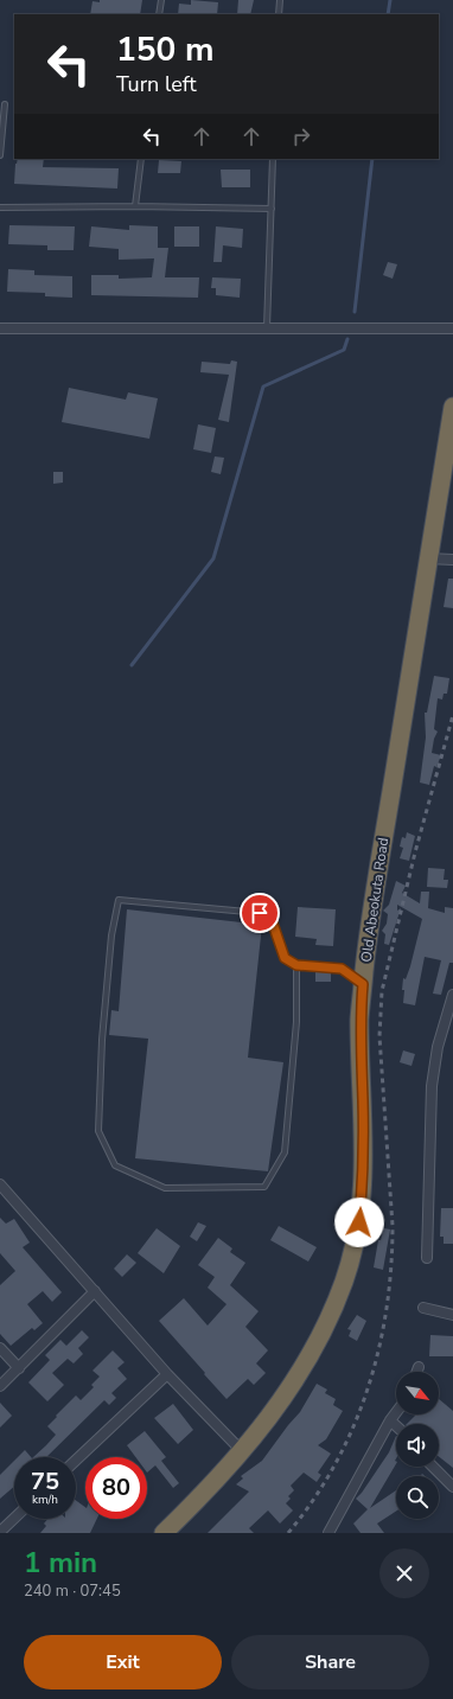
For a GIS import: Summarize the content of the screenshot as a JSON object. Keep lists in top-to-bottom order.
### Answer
{
  "streets": {
    "highway": ["Old Abeokuta Road"]
  },
  "north": "bottom right",
  "page": {
    "turn": ["150 m", "Turn left"],
    "speed": "75 km/h",
    "limit": "80",
    "heading": ["1 min", "240 m · 07:45"],
    "buttons": ["Exit", "Share"]
  }
}
